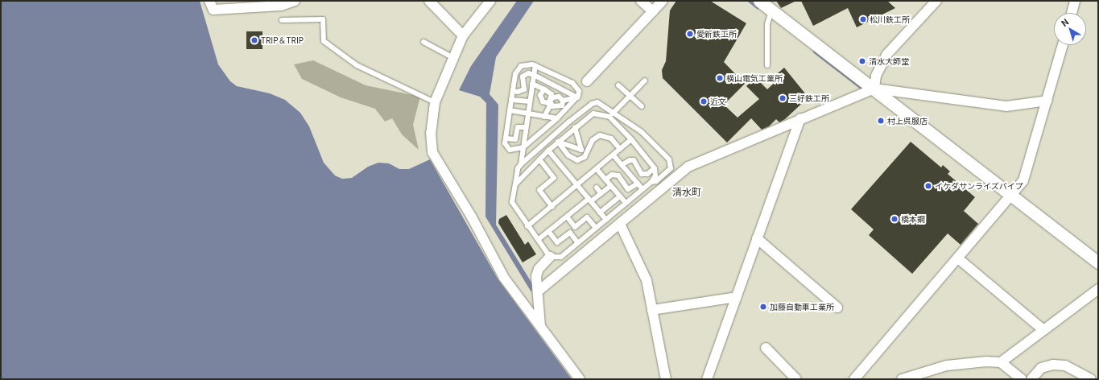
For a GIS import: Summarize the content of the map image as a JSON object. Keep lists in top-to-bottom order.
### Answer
{
  "districts": ["清水町"],
  "places": [
    "松川鉄工所",
    "愛新鉄工所",
    "TRIP＆TRIP",
    "清水大師堂",
    "横山電気工業所",
    "三好鉄工所",
    "近文",
    "村上呉服店",
    "イケダサンライズパイプ",
    "橋本鋼",
    "加藤自動車工業所"
  ],
  "north": "top left"
}
